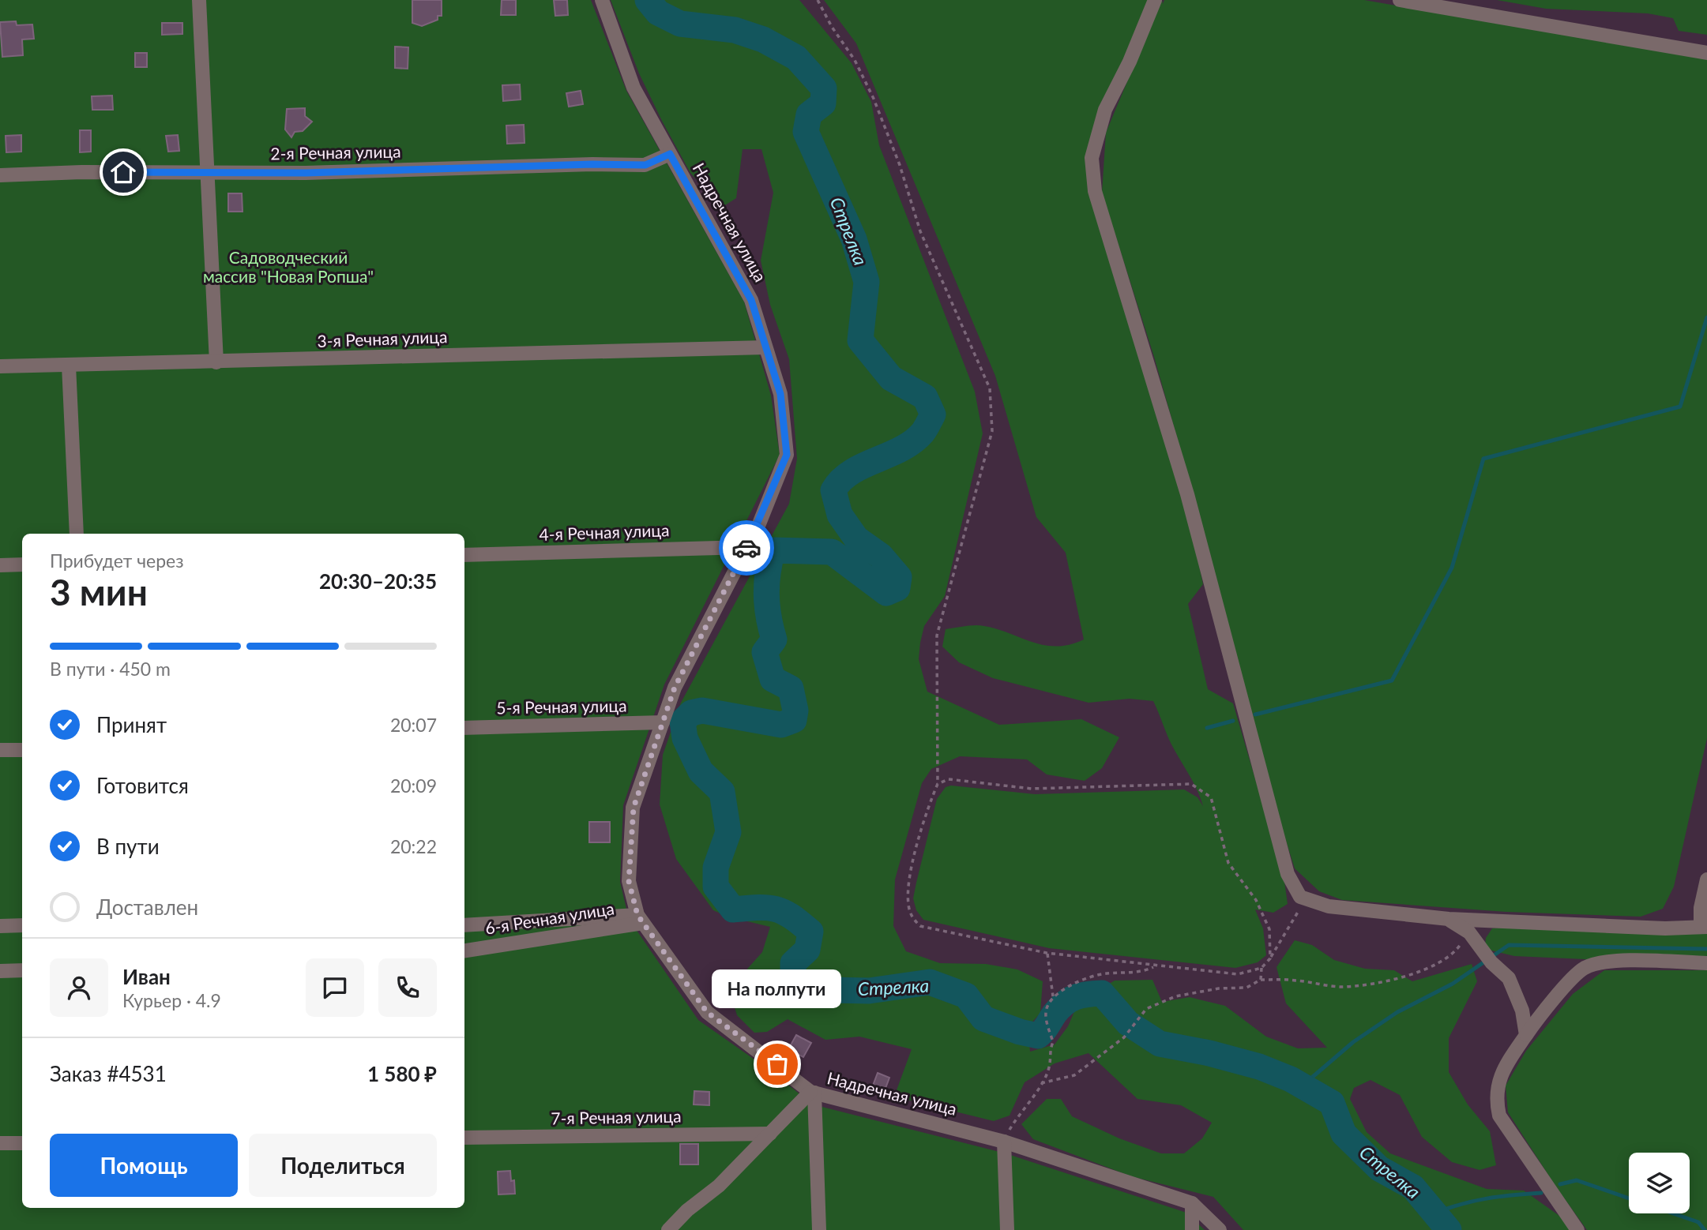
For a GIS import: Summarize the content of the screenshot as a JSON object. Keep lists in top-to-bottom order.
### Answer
{
  "streets": {
    "street": [
      "2-я Речная улица",
      "Надречная улица",
      "3-я Речная улица",
      "4-я Речная улица",
      "5-я Речная улица",
      "6-я Речная улица",
      "7-я Речная улица"
    ]
  },
  "crossings": [
    ["2-я Речная улица", "Надречная улица"],
    ["Надречная улица", "3-я Речная улица"],
    ["Надречная улица", "4-я Речная улица"],
    ["Надречная улица", "5-я Речная улица"],
    ["Надречная улица", "6-я Речная улица"]
  ],
  "water": ["Стрелка"],
  "parks": ["Садоводческий массив \"Новая Ропша\""],
  "places": ["На полпути"],
  "page": {
    "heading": ["3 мин", "Прибудет через", "20:30–20:35"],
    "panel": [
      "Иван",
      "Курьер · 4.9",
      "Заказ #4531",
      "1 580 ₽"
    ],
    "bar": "В пути · 450 m",
    "list": [
      ["Принят", "20:07"],
      ["Готовится", "20:09"],
      ["В пути", "20:22"],
      "Доставлен"
    ],
    "bubble": "На полпути",
    "buttons": ["Помощь", "Поделиться"]
  }
}
